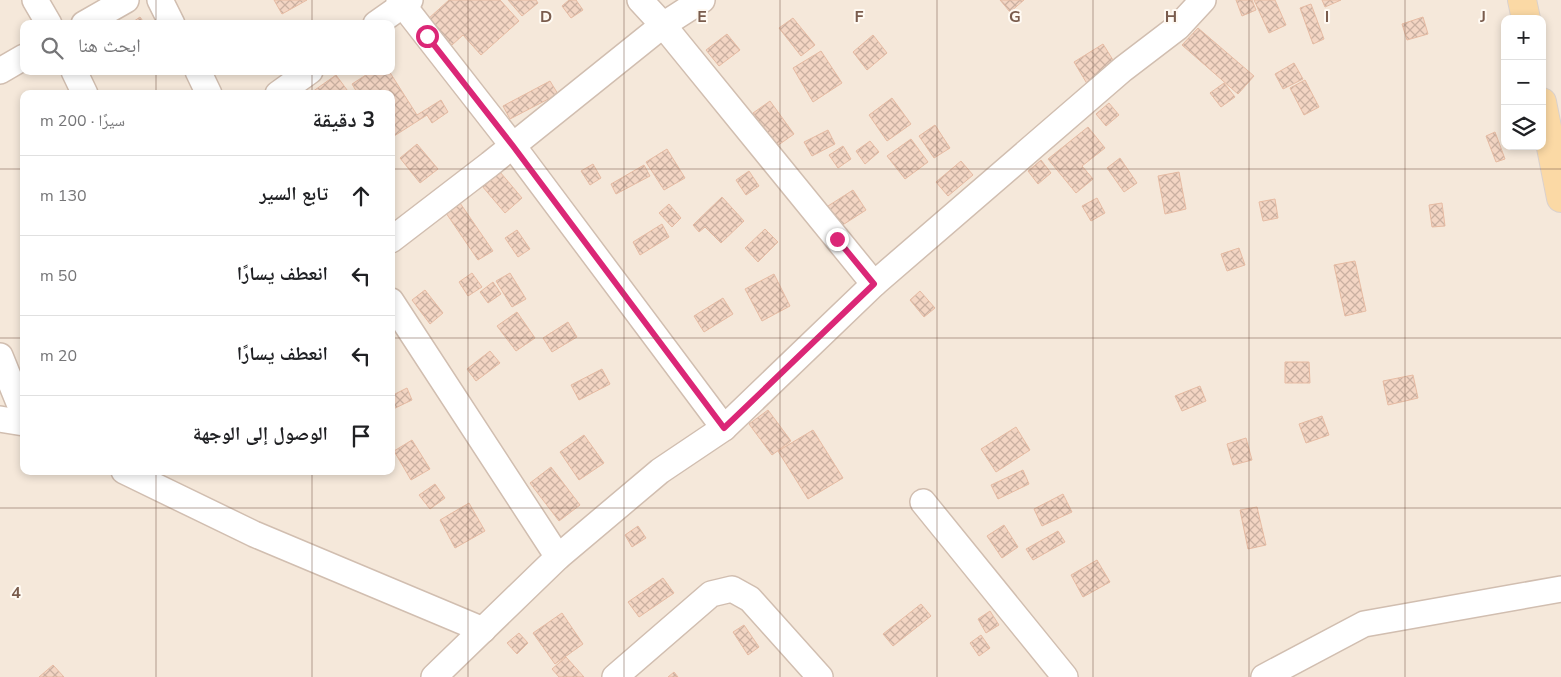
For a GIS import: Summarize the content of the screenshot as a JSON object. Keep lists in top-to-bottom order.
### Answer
{
  "page": {
    "map_buttons": ["+", "−"],
    "search": "ابحث هنا",
    "heading": ["3 دقيقة", "سيرًا · 200 m"],
    "list": [
      ["تابع السير", "130 m"],
      ["انعطف يسارًا", "50 m"],
      ["انعطف يسارًا", "20 m"],
      "الوصول إلى الوجهة"
    ]
  },
  "grid": {
    "columns": [
      "D",
      "E",
      "F",
      "G",
      "H",
      "I",
      "J"
    ],
    "rows": ["4"]
  }
}
